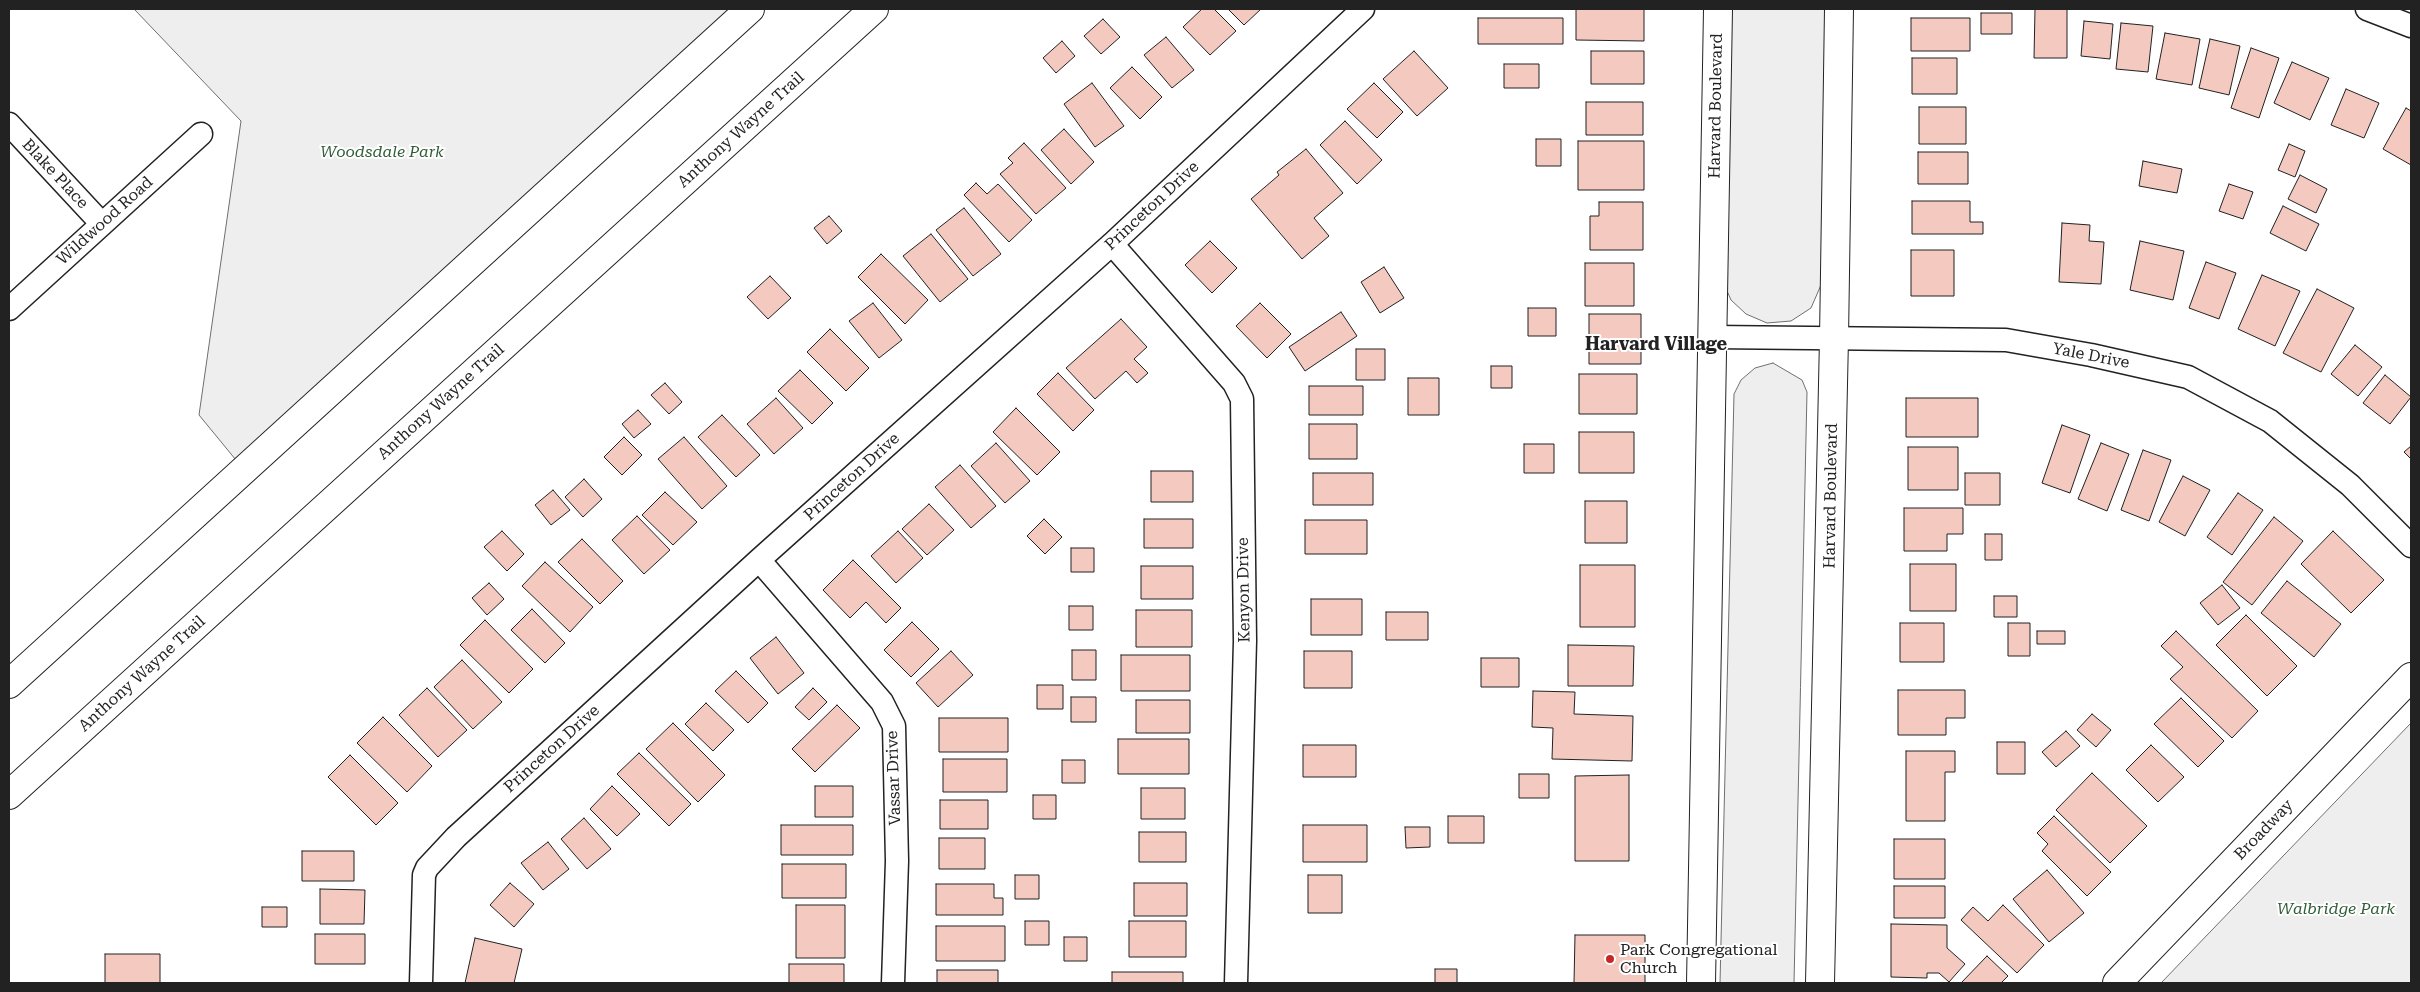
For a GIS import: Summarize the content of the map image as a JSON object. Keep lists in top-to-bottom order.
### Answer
{
  "streets": {
    "main road": ["Harvard Boulevard", "Anthony Wayne Trail", "Broadway"],
    "street": [
      "Blake Place",
      "Princeton Drive",
      "Wildwood Road",
      "Yale Drive",
      "Kenyon Drive",
      "Vassar Drive"
    ]
  },
  "crossings": [
    ["Harvard Boulevard", "Yale Drive"],
    ["Blake Place", "Wildwood Road"],
    ["Princeton Drive", "Kenyon Drive"],
    ["Princeton Drive", "Vassar Drive"]
  ],
  "districts": ["Harvard Village"],
  "parks": ["Woodsdale Park", "Walbridge Park"],
  "places": ["Park Congregational Church"]
}
